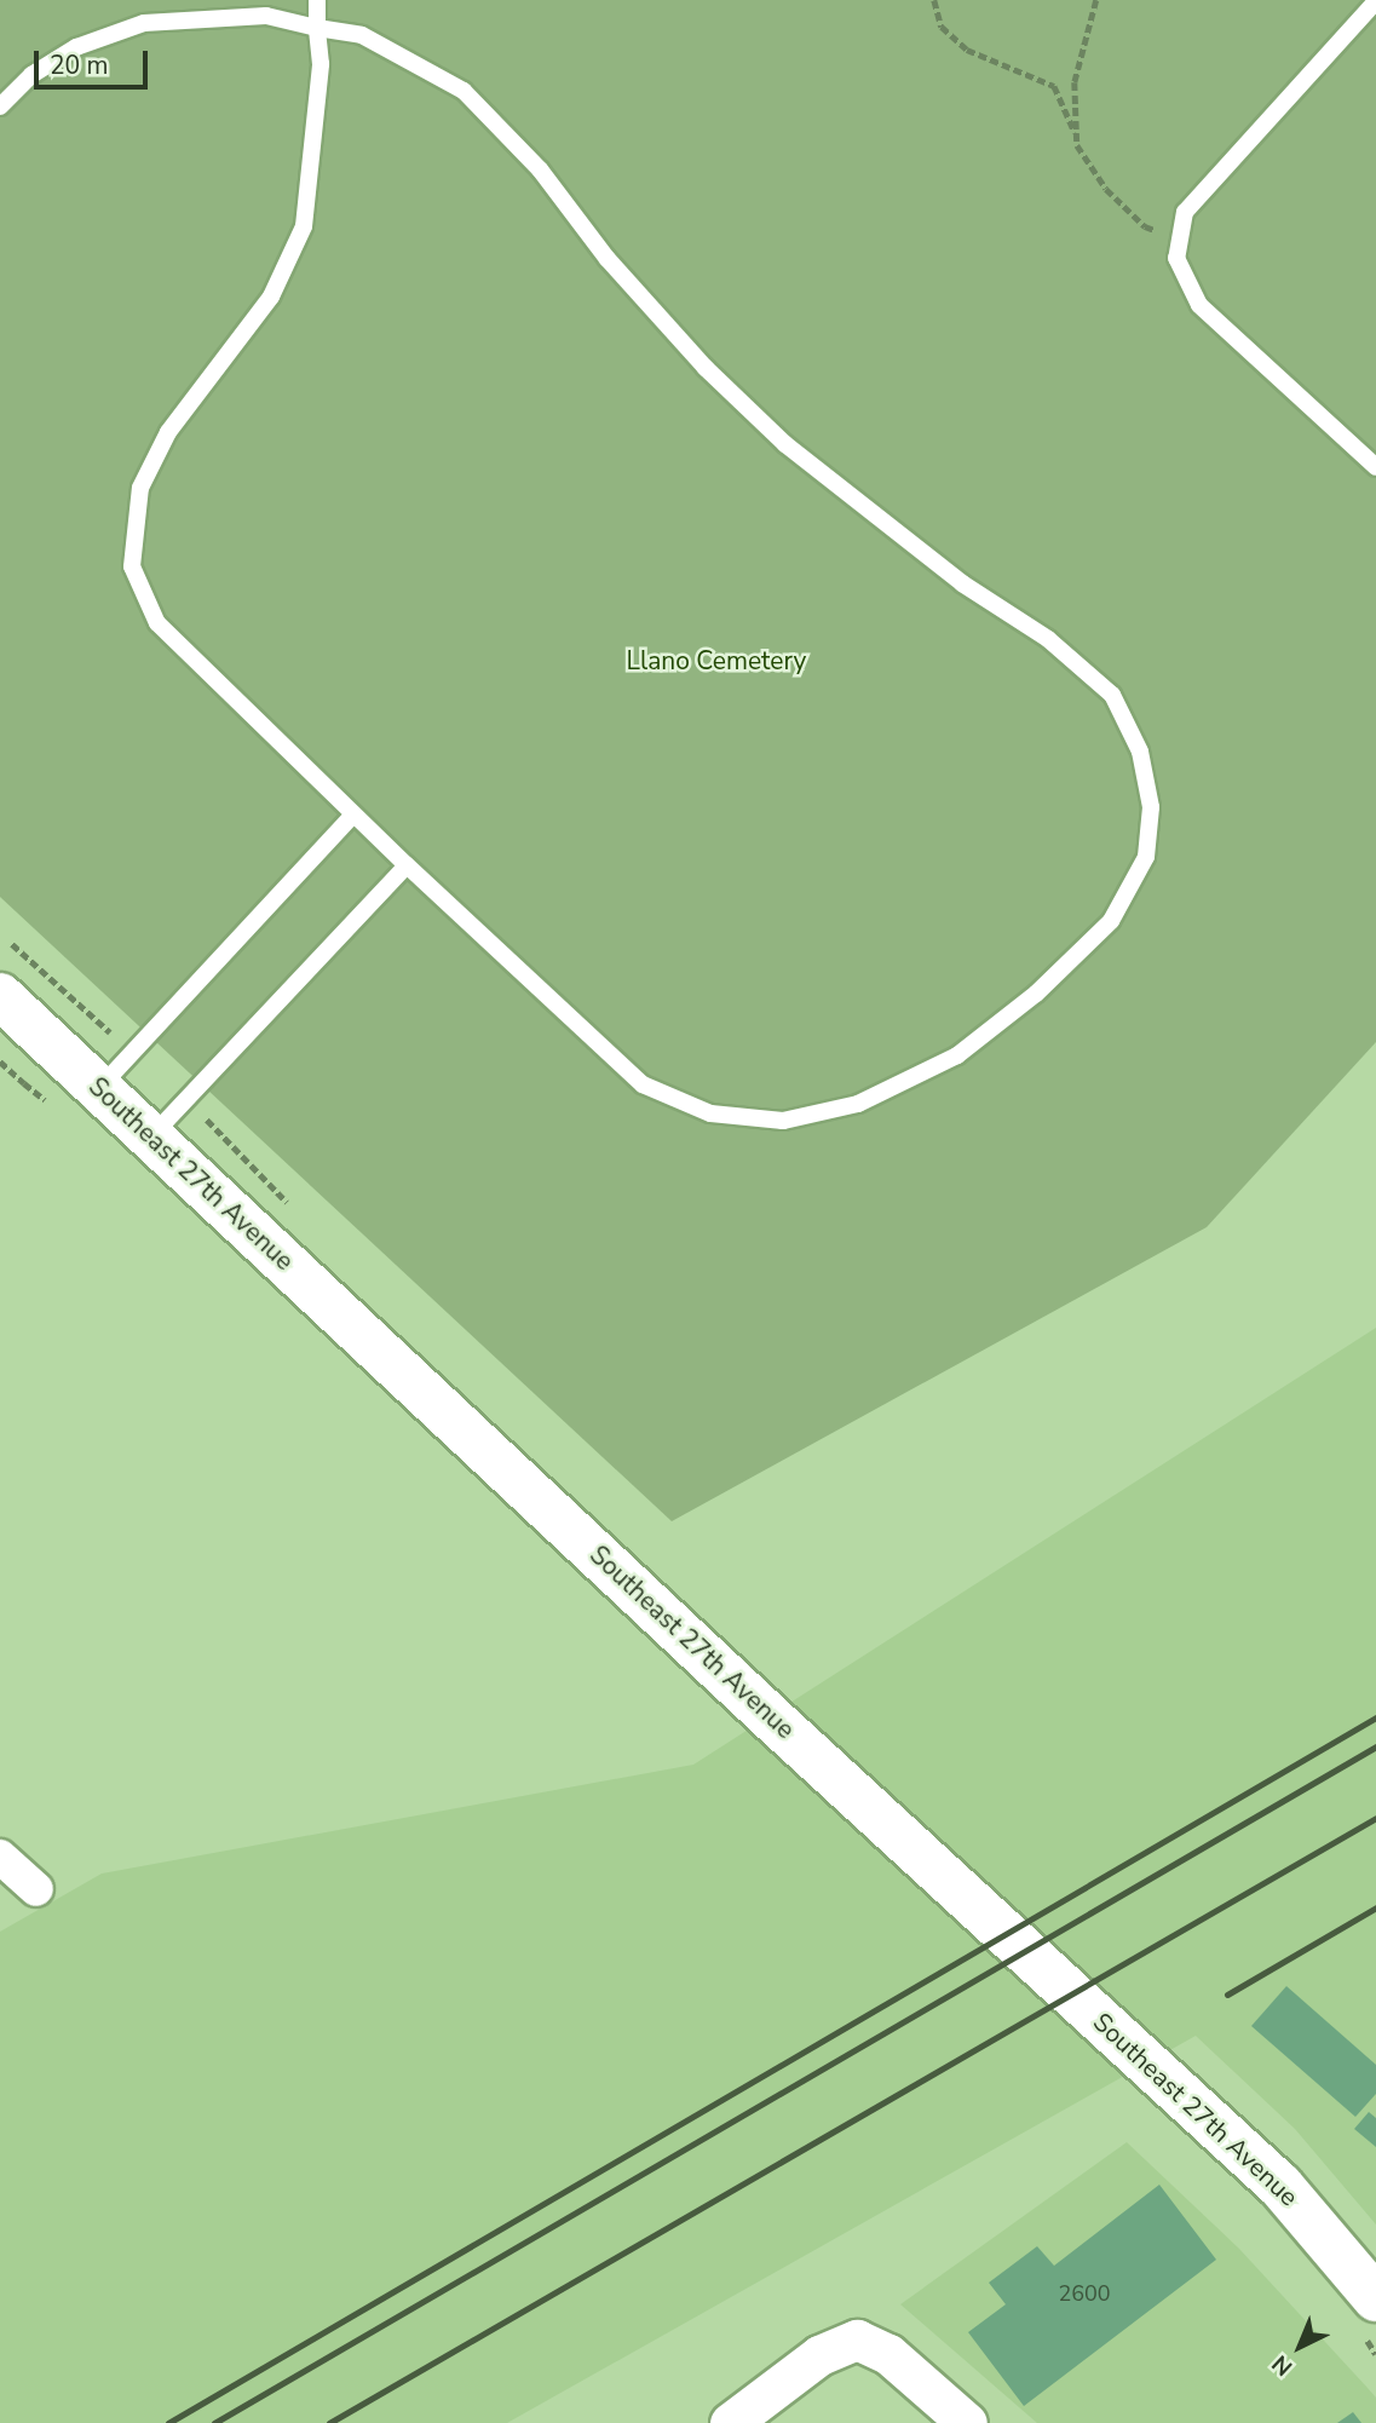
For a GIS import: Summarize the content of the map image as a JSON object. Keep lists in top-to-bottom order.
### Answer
{
  "streets": {
    "main road": ["Southeast 27th Avenue"]
  },
  "parks": ["Llano Cemetery"],
  "house_numbers": ["2600"],
  "scale_bar": "20 m",
  "north": "bottom left"
}
